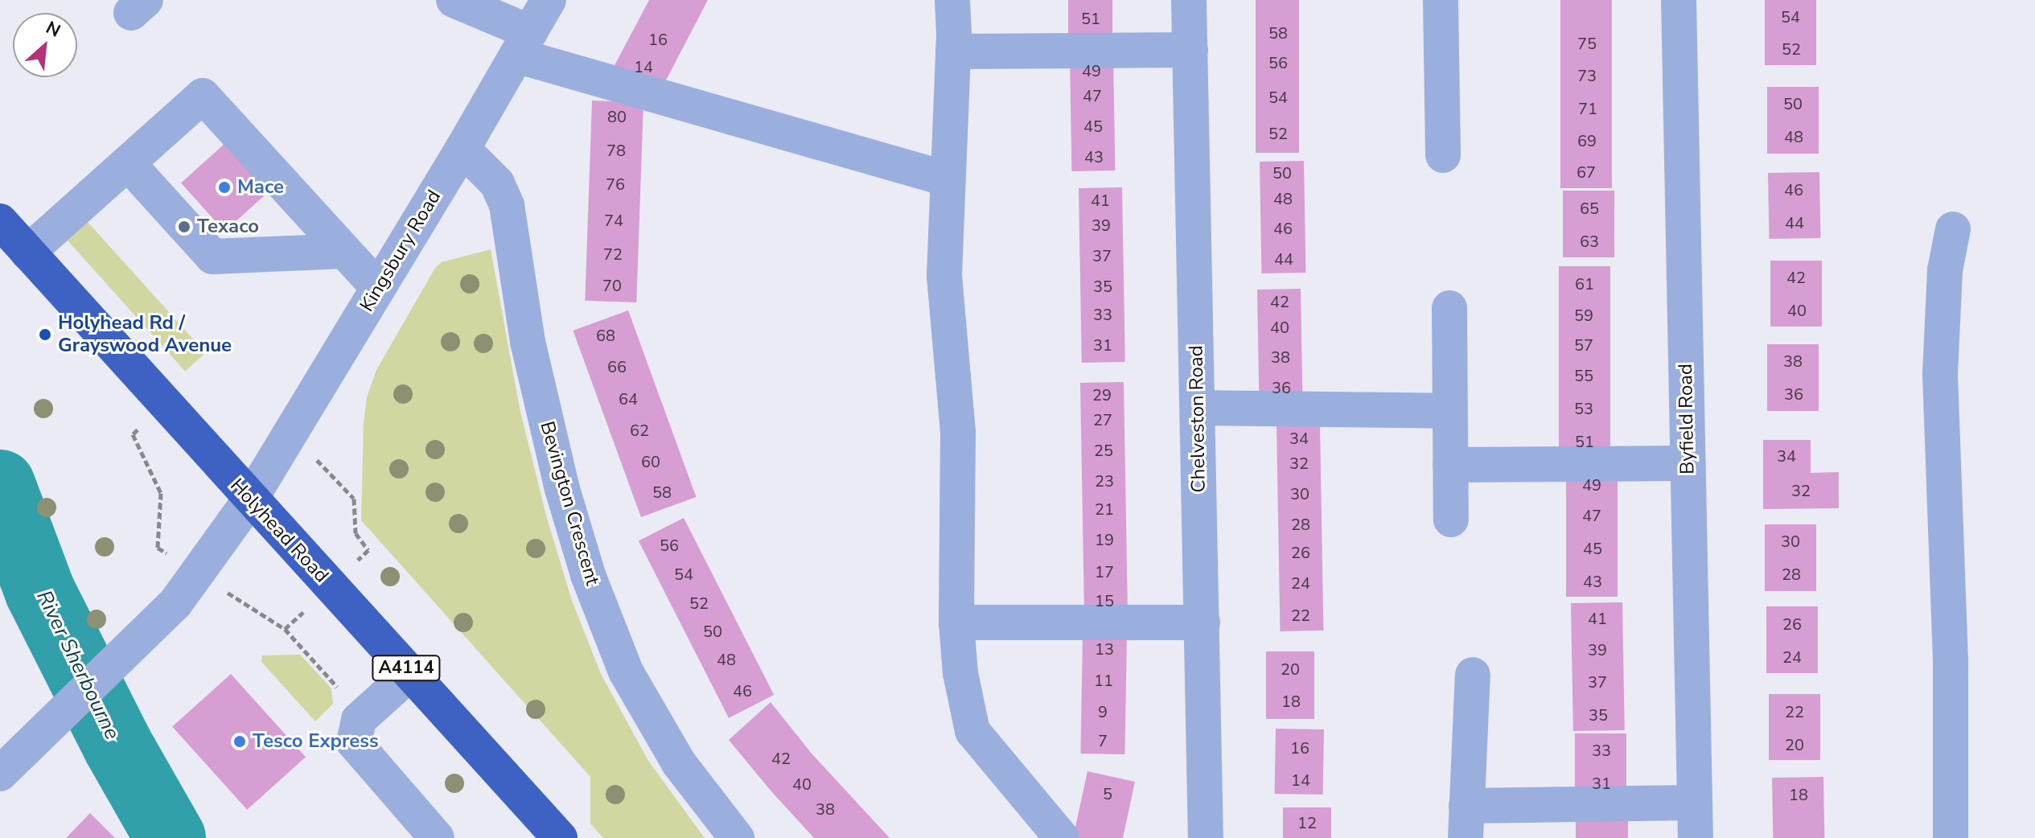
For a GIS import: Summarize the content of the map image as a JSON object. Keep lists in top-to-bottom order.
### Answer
{
  "streets": {
    "highway": ["Holyhead Road", "A4114"],
    "street": [
      "Kingsbury Road",
      "Chelveston Road",
      "Byfield Road",
      "Bevington Crescent"
    ]
  },
  "crossings": [
    ["Kingsbury Road", "Bevington Crescent"],
    ["Kingsbury Road", "Holyhead Road"]
  ],
  "water": ["River Sherbourne"],
  "places": [
    "Mace",
    "Texaco",
    "Holyhead Rd / Grayswood Avenue",
    "Tesco Express"
  ],
  "house_numbers": [
    "54",
    "51",
    "58",
    "16",
    "75",
    "52",
    "56",
    "14",
    "49",
    "73",
    "47",
    "54",
    "50",
    "71",
    "80",
    "45",
    "52",
    "48",
    "69",
    "78",
    "43",
    "67",
    "50",
    "76",
    "46",
    "48",
    "41",
    "65",
    "74",
    "44",
    "39",
    "46",
    "63",
    "72",
    "37",
    "44",
    "42",
    "61",
    "70",
    "35",
    "42",
    "40",
    "33",
    "59",
    "40",
    "68",
    "31",
    "57",
    "38",
    "38",
    "66",
    "55",
    "36",
    "36",
    "29",
    "64",
    "53",
    "27",
    "62",
    "34",
    "51",
    "25",
    "34",
    "60",
    "32",
    "23",
    "49",
    "32",
    "58",
    "30",
    "21",
    "47",
    "28",
    "19",
    "30",
    "56",
    "45",
    "26",
    "17",
    "54",
    "28",
    "43",
    "24",
    "15",
    "52",
    "22",
    "41",
    "26",
    "50",
    "13",
    "39",
    "24",
    "48",
    "20",
    "11",
    "37",
    "46",
    "18",
    "9",
    "22",
    "35",
    "7",
    "20",
    "16",
    "33",
    "42",
    "14",
    "31",
    "40",
    "5",
    "18",
    "38",
    "12"
  ],
  "north": "top right"
}
